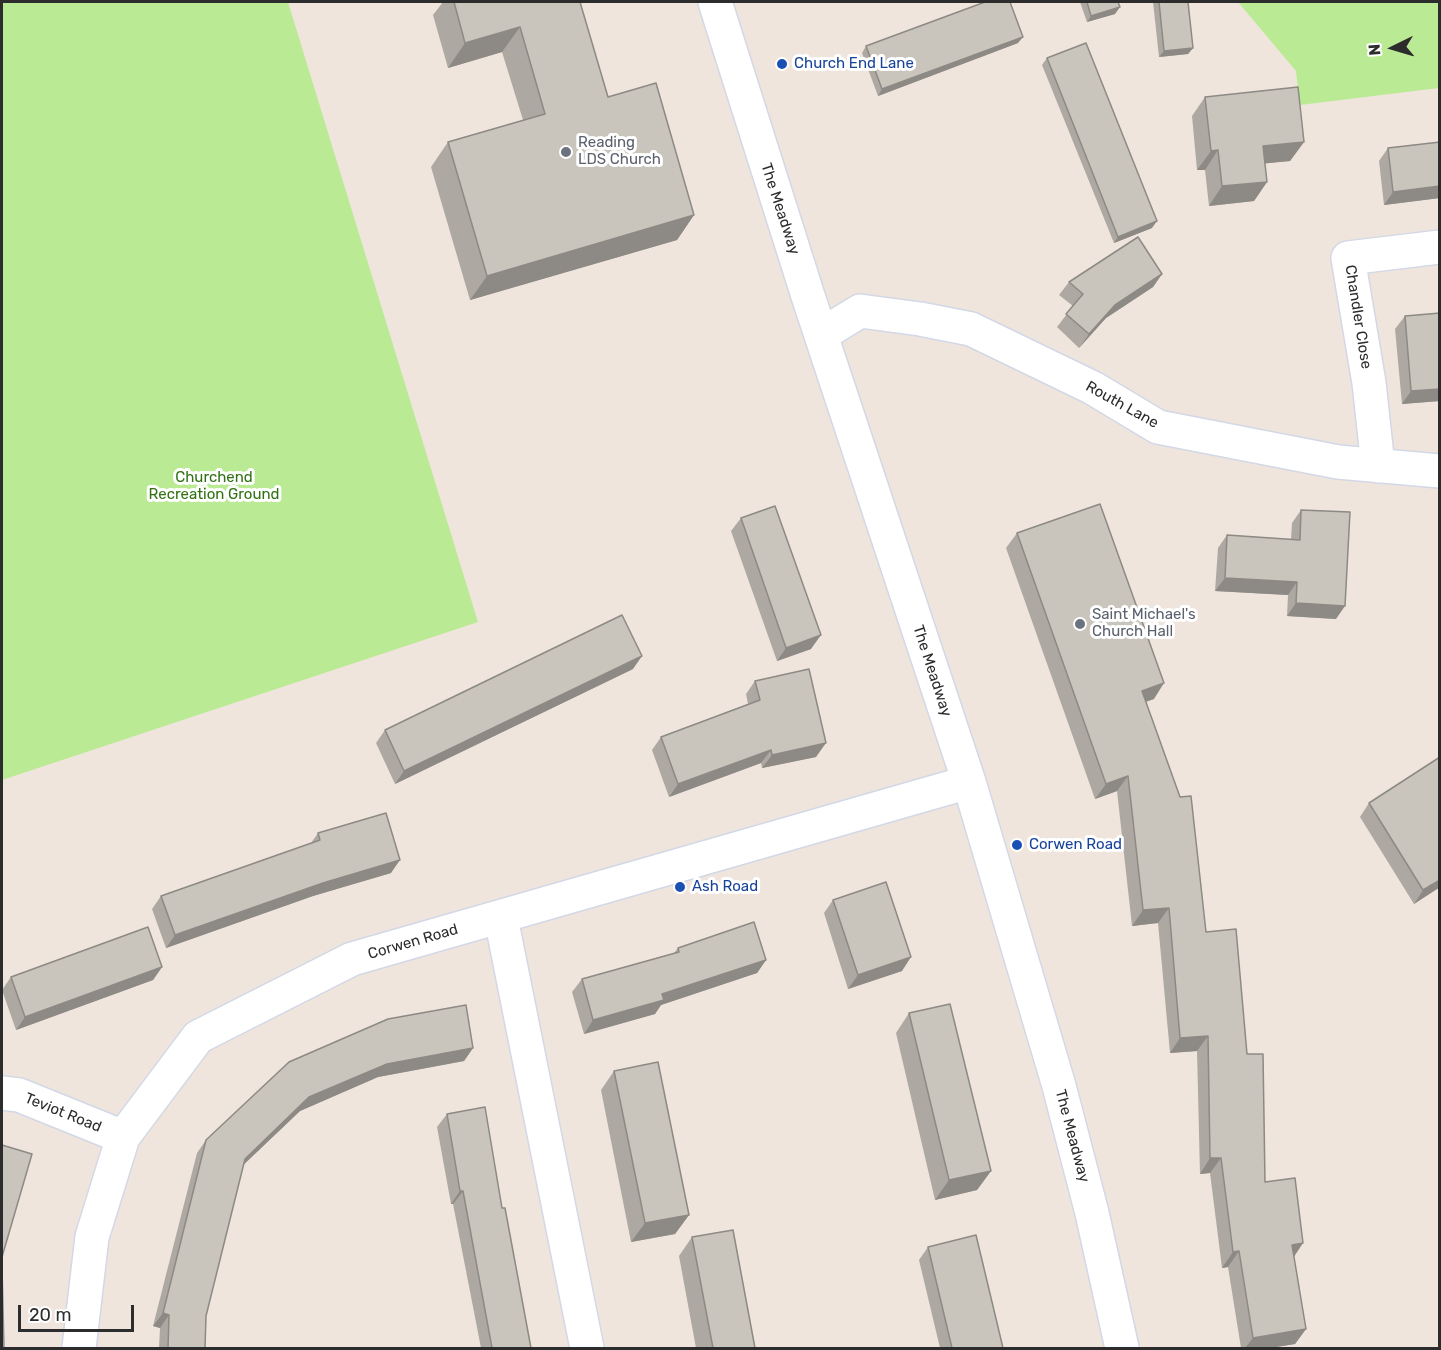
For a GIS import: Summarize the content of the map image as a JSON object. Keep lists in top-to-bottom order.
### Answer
{
  "streets": {
    "street": [
      "The Meadway",
      "Chandler Close",
      "Routh Lane",
      "Corwen Road",
      "Teviot Road"
    ]
  },
  "crossings": [
    ["The Meadway", "Routh Lane"],
    ["The Meadway", "Corwen Road"],
    ["Chandler Close", "Routh Lane"],
    ["Corwen Road", "Teviot Road"]
  ],
  "parks": ["Churchend Recreation Ground"],
  "places": [
    "Church End Lane",
    "Reading LDS Church",
    "Saint Michael's Church Hall",
    "Corwen Road",
    "Ash Road"
  ],
  "scale_bar": "20 m",
  "north": "left"
}
